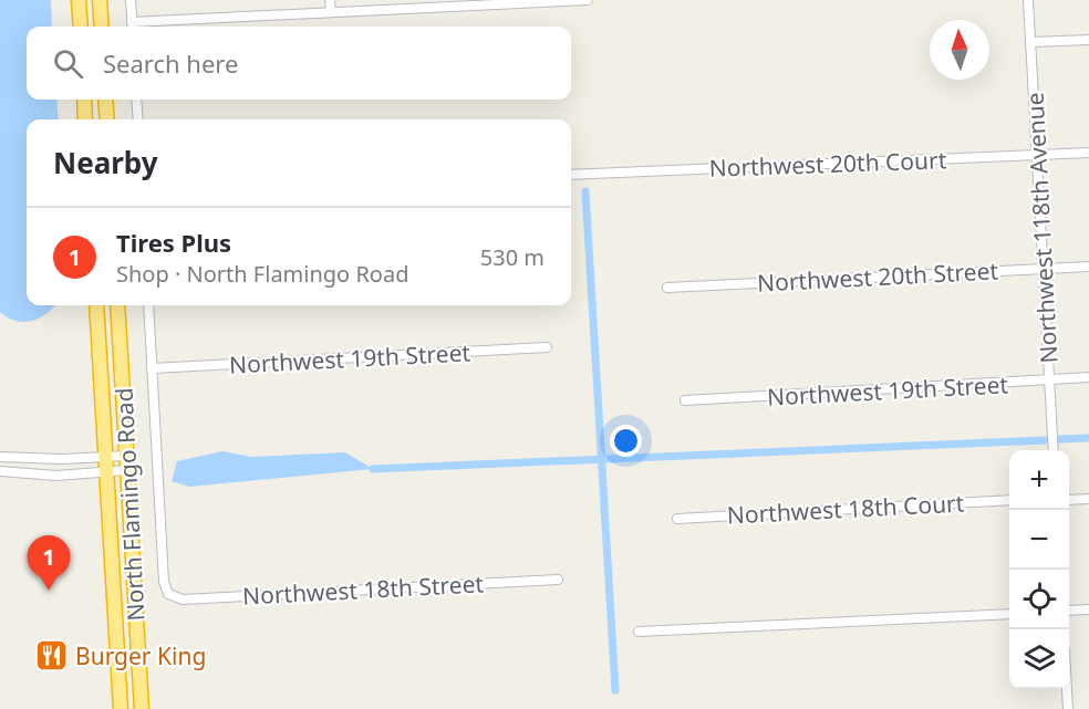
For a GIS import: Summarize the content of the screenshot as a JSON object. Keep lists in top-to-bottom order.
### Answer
{
  "streets": {
    "highway": ["North Flamingo Road"],
    "street": [
      "Northwest 20th Court",
      "Northwest 118th Avenue",
      "Northwest 20th Street",
      "Northwest 19th Street",
      "Northwest 18th Court",
      "Northwest 18th Street"
    ]
  },
  "crossings": [
    ["Northwest 20th Court", "Northwest 118th Avenue"],
    ["Northwest 118th Avenue", "Northwest 20th Street"],
    ["Northwest 118th Avenue", "Northwest 19th Street"],
    ["Northwest 19th Street", "Northwest 18th Street"]
  ],
  "places": {
    "restaurant": ["Burger King"]
  },
  "north": "top",
  "page": {
    "search": "Search here",
    "heading": "Nearby",
    "list": [
      {
        "mark": "1",
        "name": "Tires Plus",
        "note": "Shop · North Flamingo Road",
        "value": "530 m"
      }
    ],
    "map_buttons": ["+", "−"],
    "pins": "1"
  }
}
